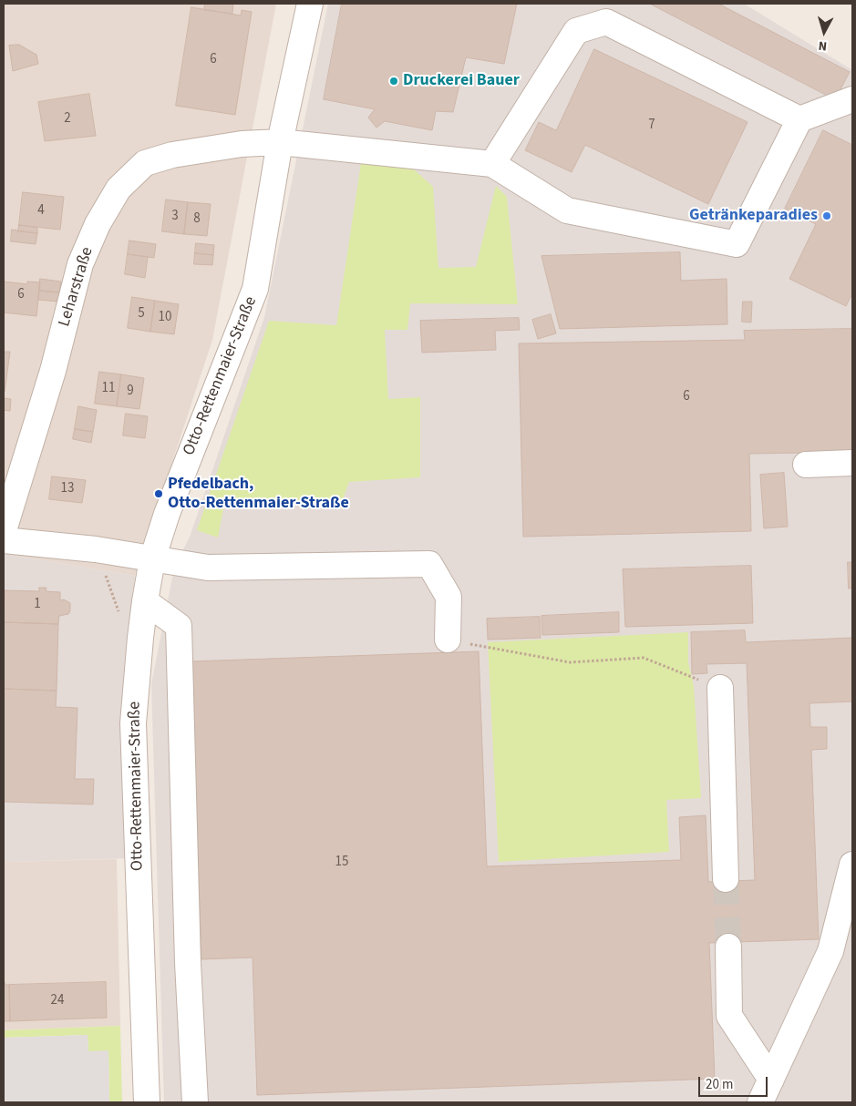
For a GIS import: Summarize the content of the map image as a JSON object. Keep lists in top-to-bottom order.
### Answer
{
  "streets": {
    "street": ["Leharstraße", "Otto-Rettenmaier-Straße"]
  },
  "crossings": [
    ["Leharstraße", "Otto-Rettenmaier-Straße"]
  ],
  "places": ["Druckerei Bauer", "Getränkeparadies", "Pfedelbach, Otto-Rettenmaier-Straße"],
  "house_numbers": [
    "6",
    "2",
    "7",
    "4",
    "3",
    "8",
    "6",
    "5",
    "10",
    "11",
    "9",
    "6",
    "13",
    "1",
    "15",
    "24"
  ],
  "scale_bar": "20 m",
  "north": "bottom"
}
